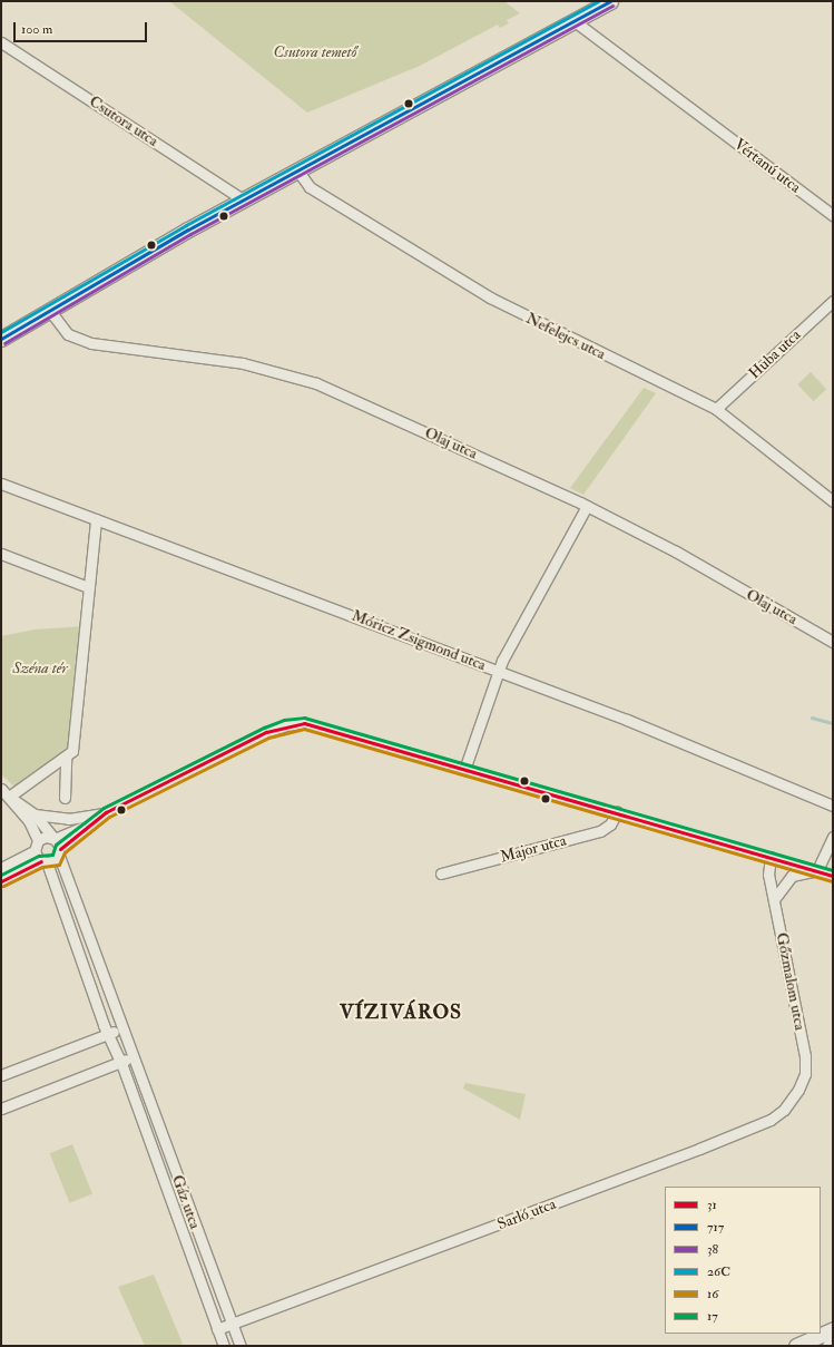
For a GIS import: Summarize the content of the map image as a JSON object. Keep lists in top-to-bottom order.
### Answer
{
  "streets": {
    "street": [
      "Csutora utca",
      "Vértanú utca",
      "Nefelejcs utca",
      "Huba utca",
      "Olaj utca",
      "Móricz Zsigmond utca",
      "Major utca",
      "Gőzmalom utca",
      "Gáz utca",
      "Sarló utca"
    ]
  },
  "crossings": [
    ["Nefelejcs utca", "Huba utca"],
    ["Gőzmalom utca", "Sarló utca"],
    ["Gáz utca", "Sarló utca"]
  ],
  "districts": ["VÍZIVÁROS"],
  "parks": ["Csutora temető", "Széna tér"],
  "lines": [
    "transit line 717",
    "transit line 26C",
    "transit line 38",
    "transit line 17",
    "transit line 31",
    "transit line 16"
  ],
  "legend": [
    "31",
    "717",
    "38",
    "26C",
    "16",
    "17"
  ],
  "scale_bar": "100 m"
}
